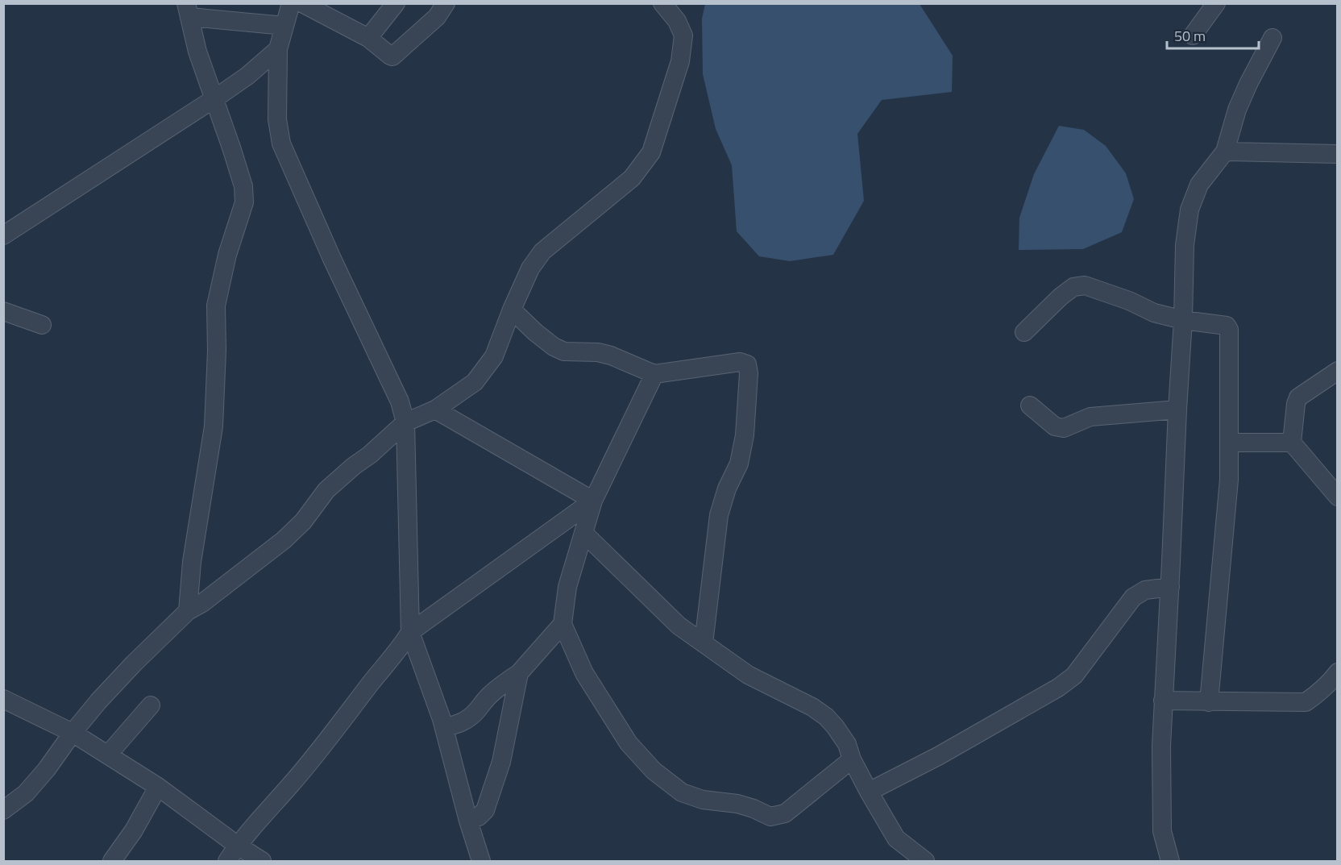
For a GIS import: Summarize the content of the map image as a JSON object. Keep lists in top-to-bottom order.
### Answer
{
  "scale_bar": "50 m"
}
